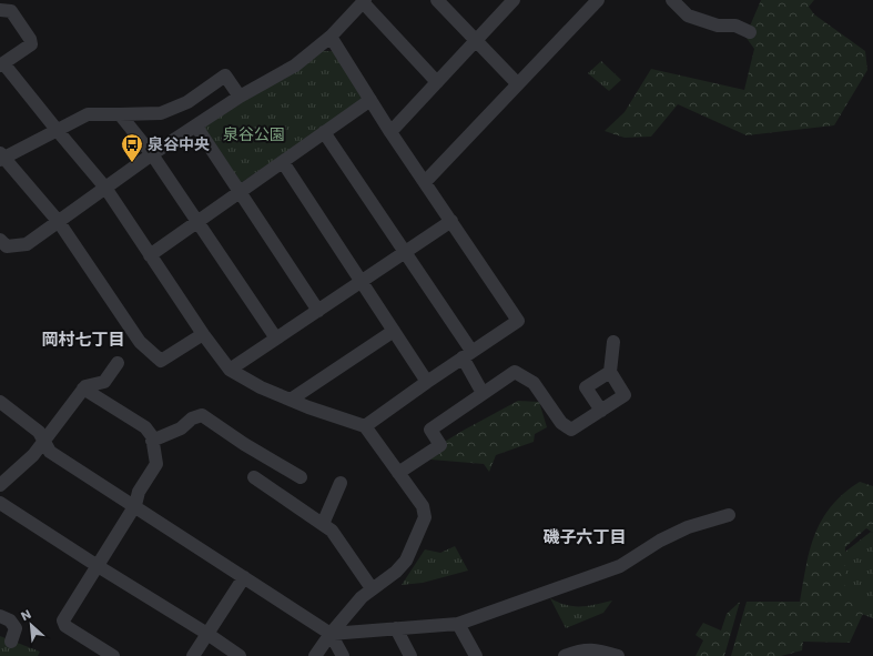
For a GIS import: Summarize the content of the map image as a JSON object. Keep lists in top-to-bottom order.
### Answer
{
  "districts": ["岡村七丁目", "磯子六丁目"],
  "parks": ["泉谷公園"],
  "places": {
    "bus stop": ["泉谷中央"]
  },
  "north": "top left"
}
